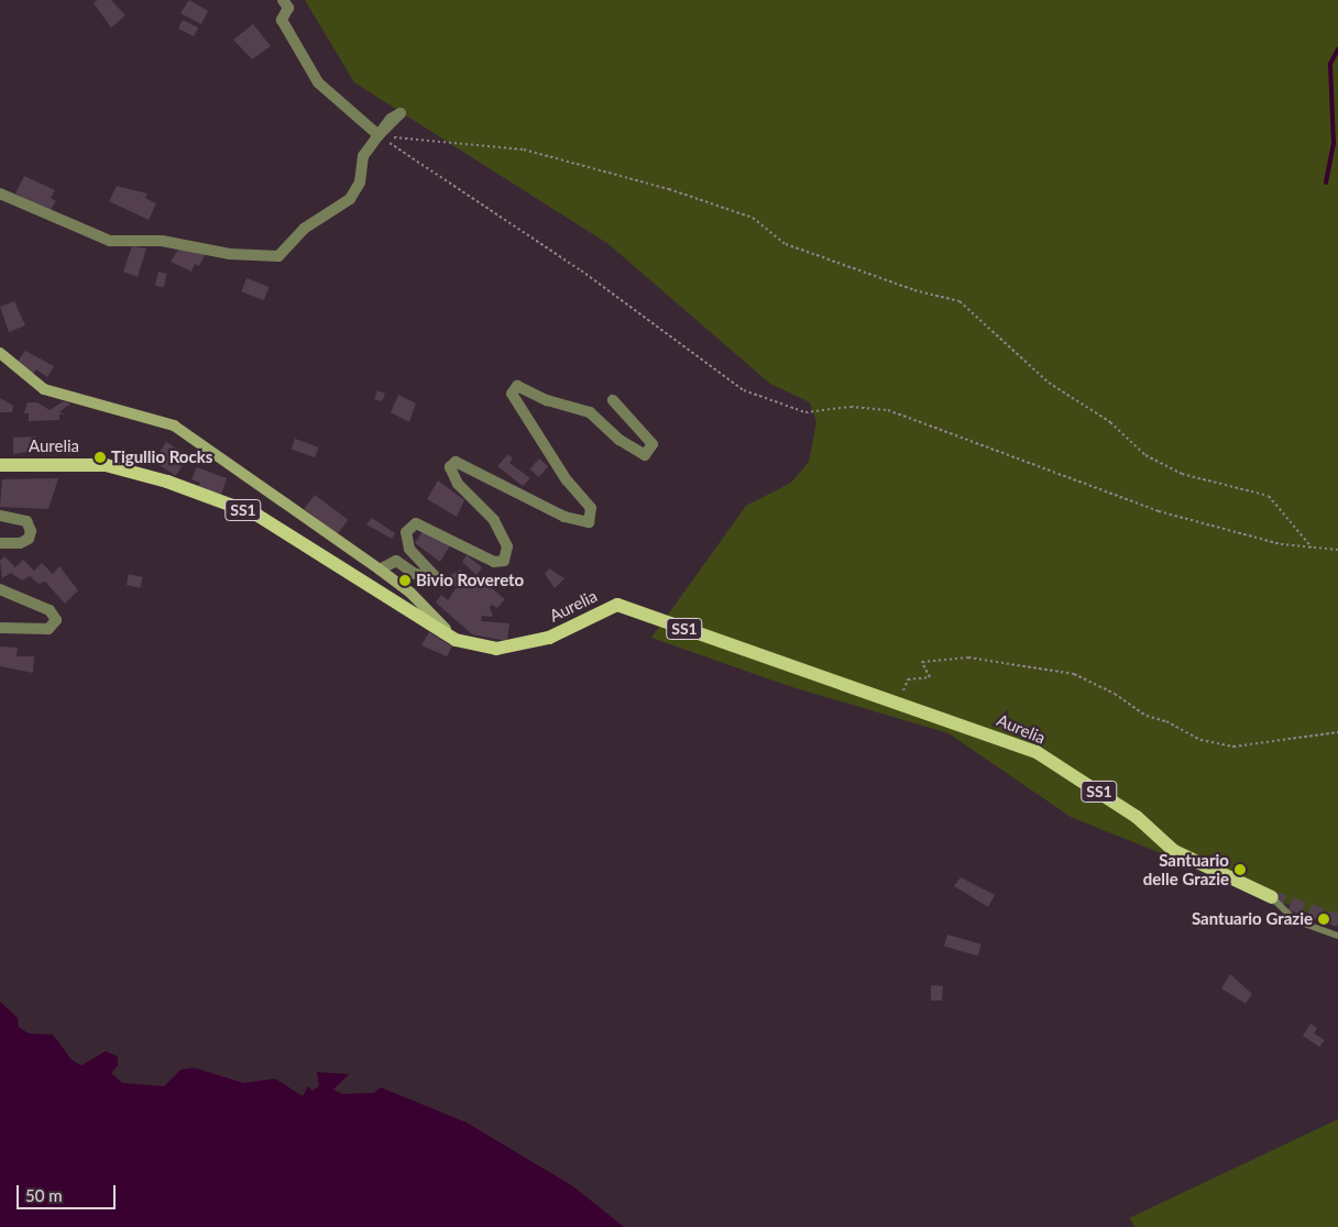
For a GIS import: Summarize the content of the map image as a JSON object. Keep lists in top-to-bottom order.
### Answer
{
  "streets": {
    "main road": ["Aurelia", "SS1"]
  },
  "places": [
    "Tigullio Rocks",
    "Bivio Rovereto",
    "Santuario delle Grazie",
    "Santuario Grazie"
  ],
  "scale_bar": "50 m"
}
